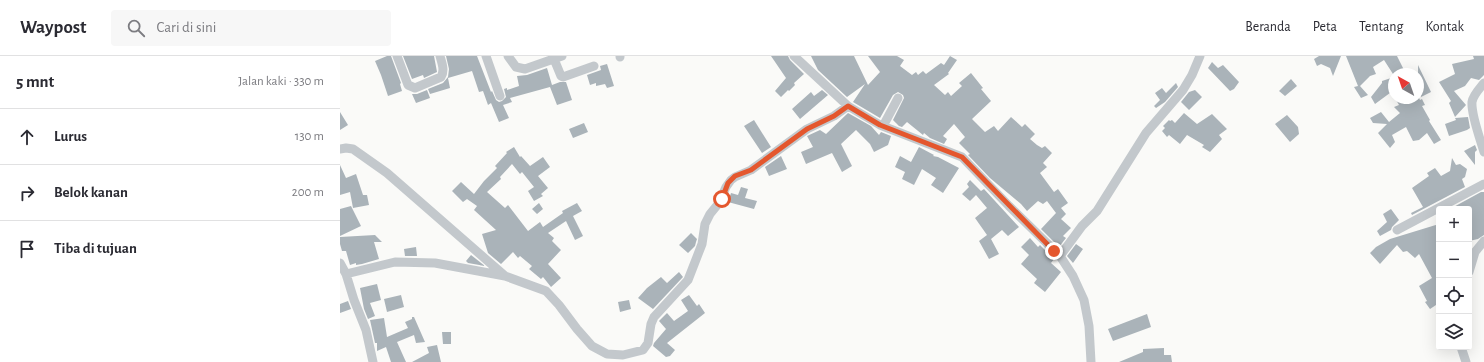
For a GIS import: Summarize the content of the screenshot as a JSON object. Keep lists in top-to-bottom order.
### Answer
{
  "north": "top left",
  "page": {
    "header": "Waypost",
    "search": "Cari di sini",
    "nav": [
      "Beranda",
      "Peta",
      "Tentang",
      "Kontak"
    ],
    "heading": ["5 mnt", "Jalan kaki · 330 m"],
    "list": [
      ["Lurus", "130 m"],
      ["Belok kanan", "200 m"],
      "Tiba di tujuan"
    ],
    "map_buttons": ["+", "−"]
  }
}
